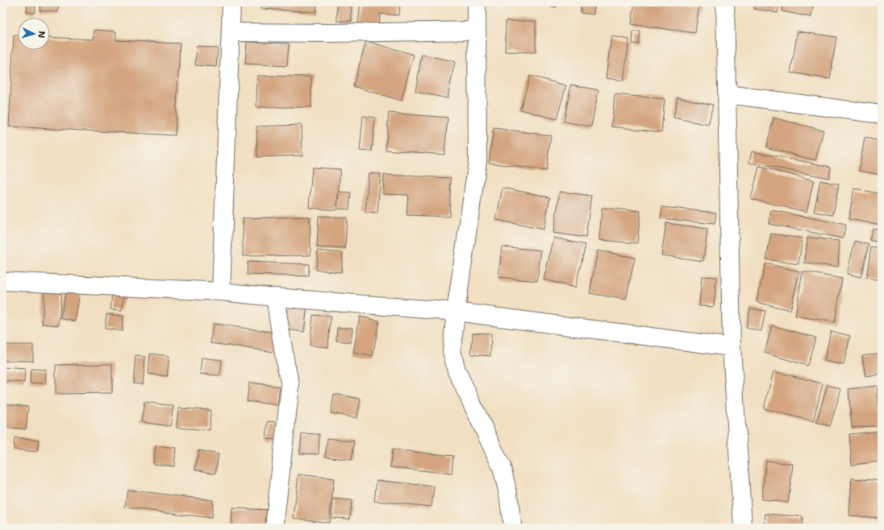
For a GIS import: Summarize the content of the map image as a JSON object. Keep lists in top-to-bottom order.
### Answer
{
  "north": "right"
}
